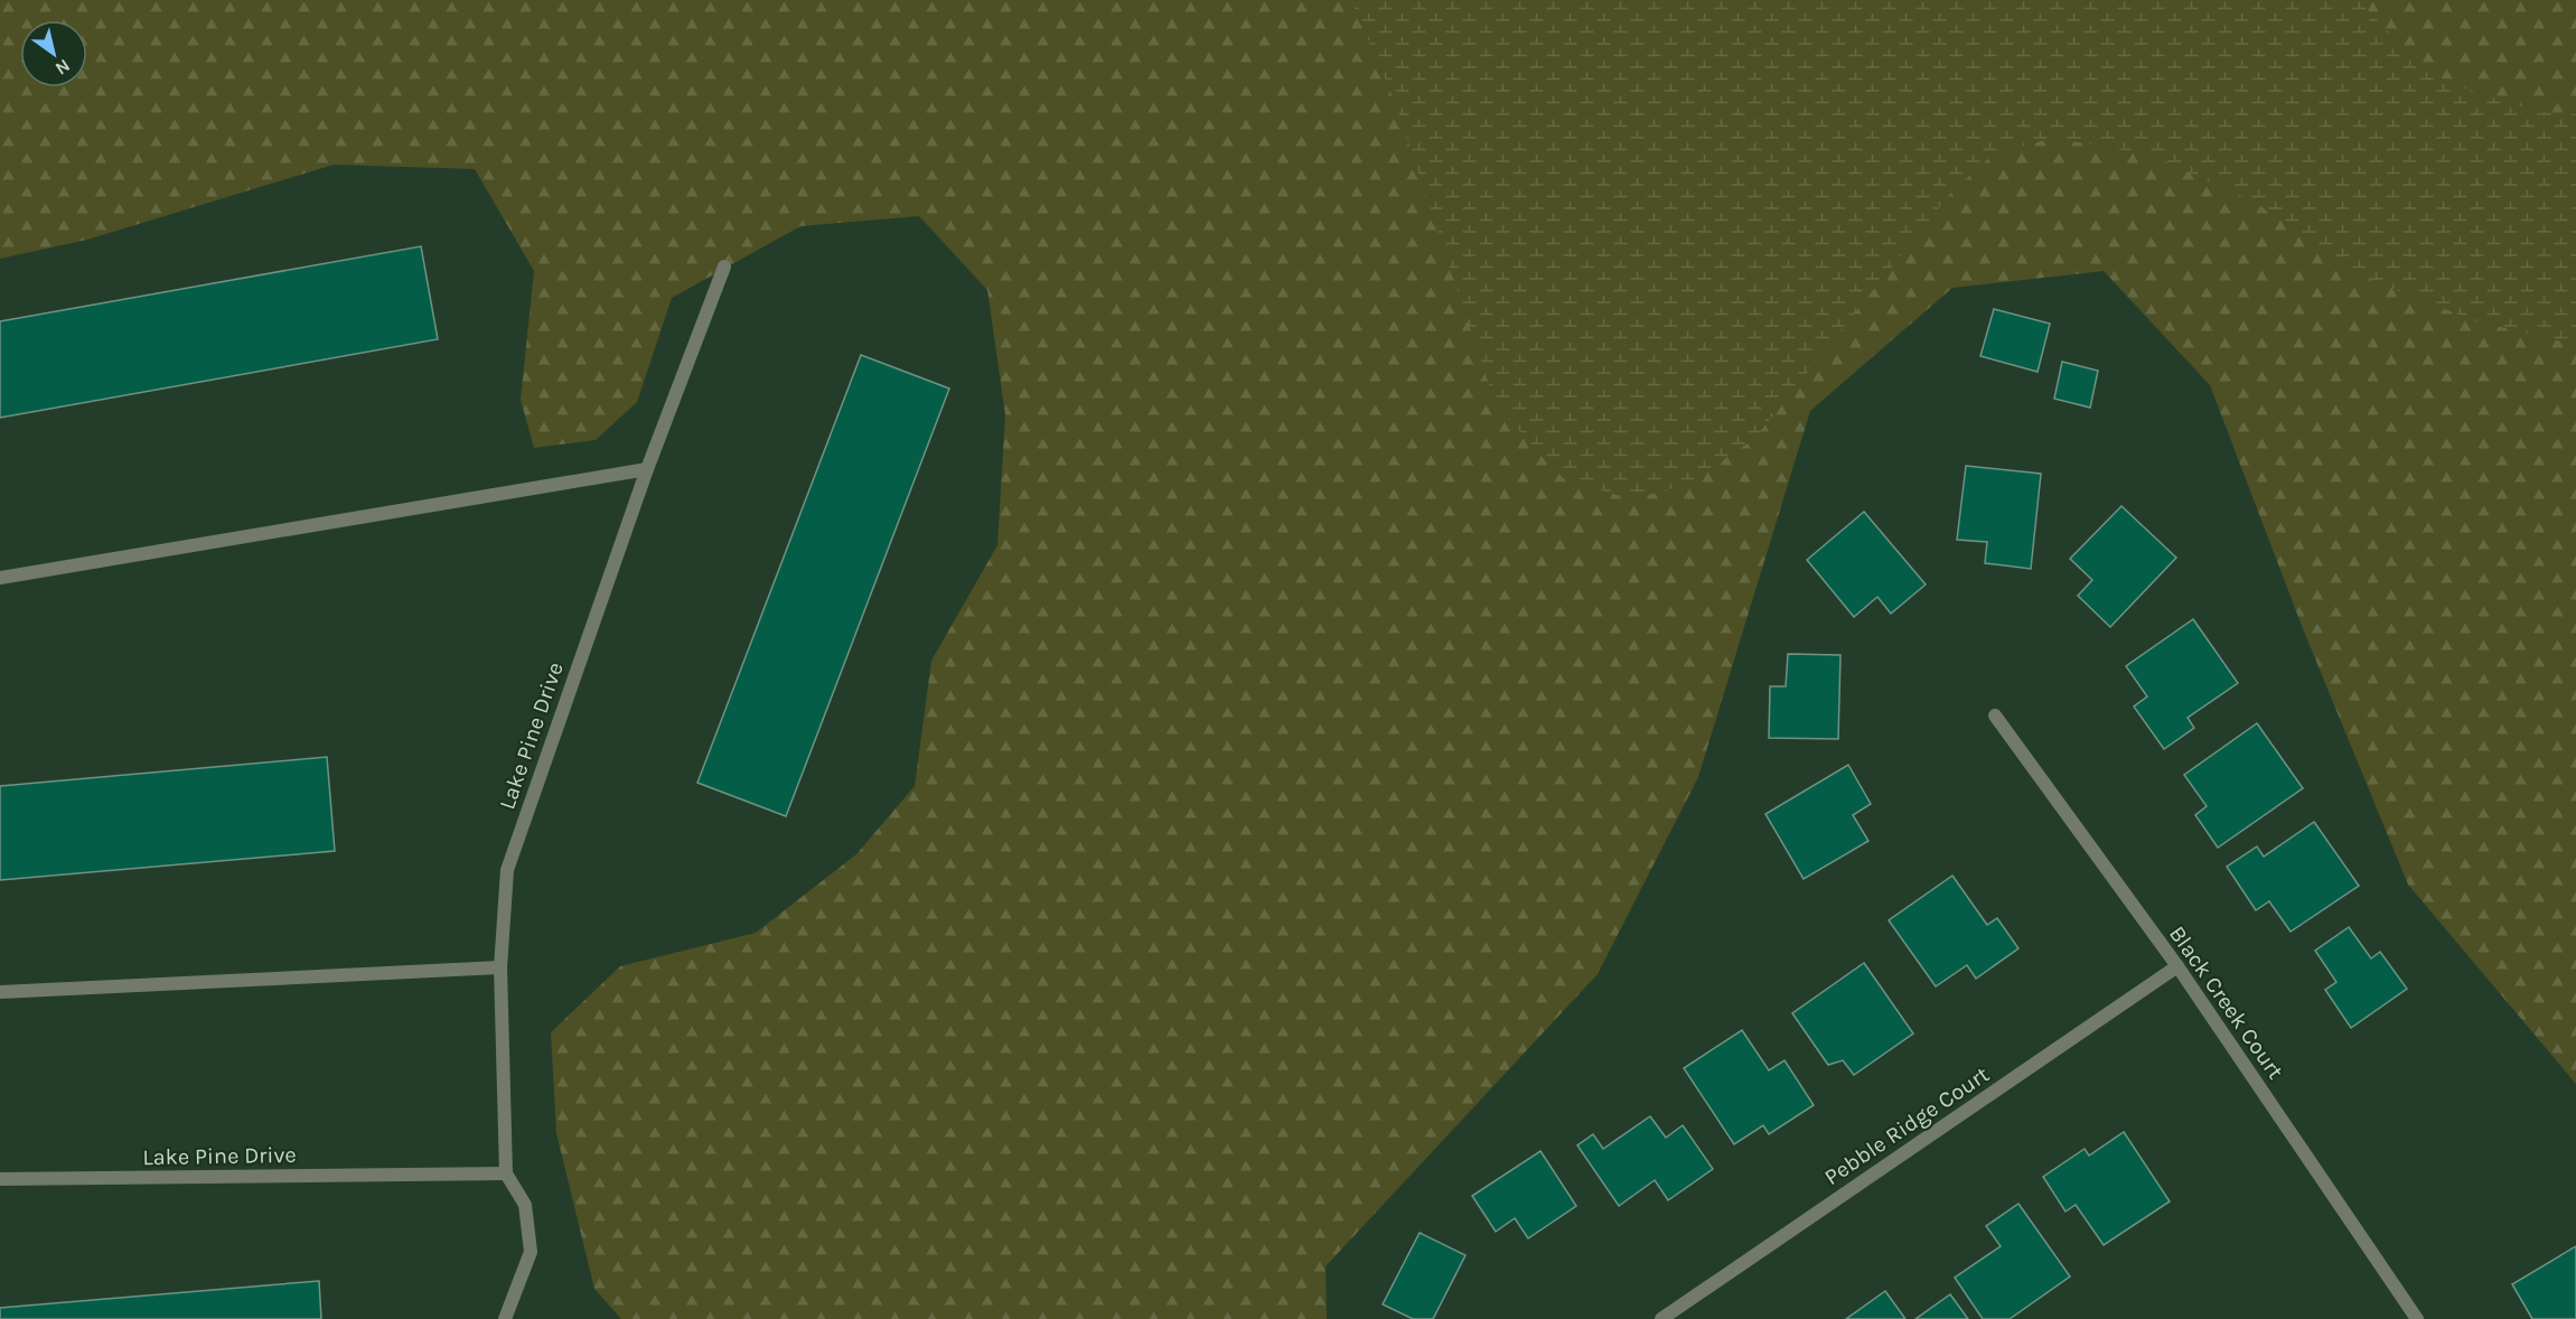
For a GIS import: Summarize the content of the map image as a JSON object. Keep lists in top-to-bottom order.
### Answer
{
  "streets": {
    "street": ["Lake Pine Drive", "Black Creek Court", "Pebble Ridge Court"]
  },
  "crossings": [
    ["Black Creek Court", "Pebble Ridge Court"]
  ],
  "north": "bottom right"
}
